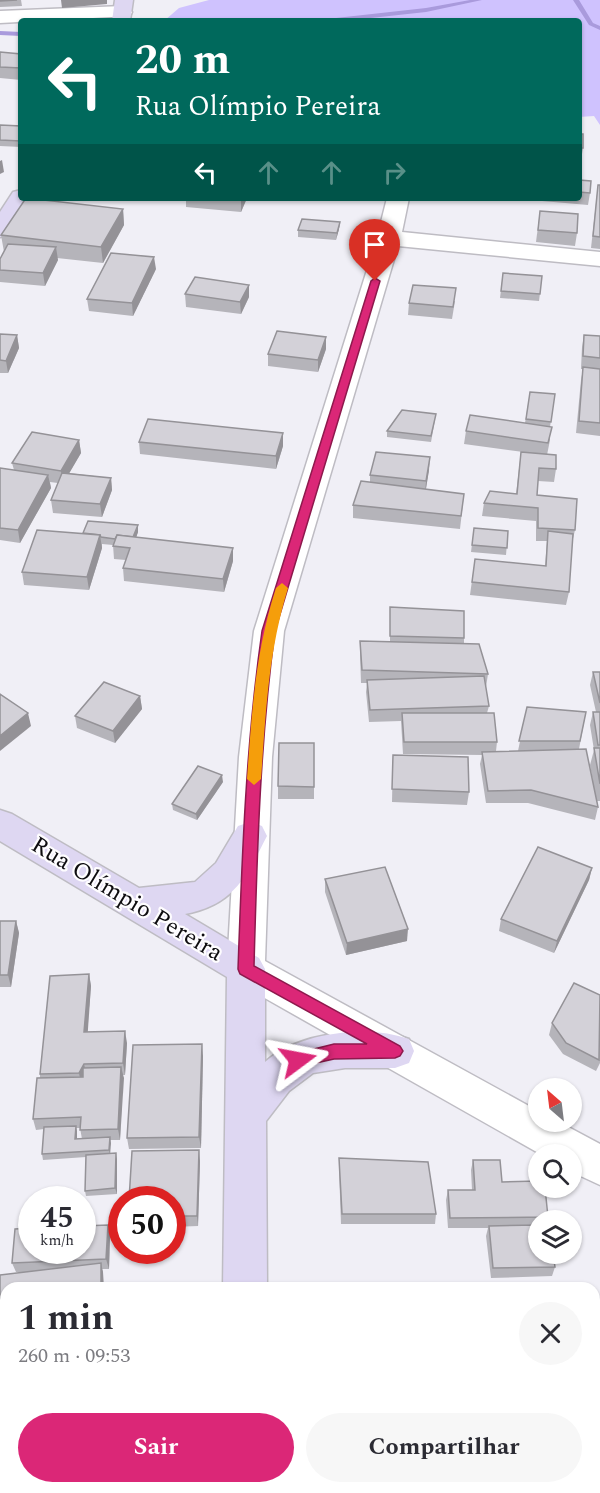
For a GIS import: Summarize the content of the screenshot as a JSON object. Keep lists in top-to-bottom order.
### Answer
{
  "streets": {
    "main road": ["Rua Olímpio Pereira"]
  },
  "north": "top left",
  "page": {
    "turn": ["20 m", "Rua Olímpio Pereira"],
    "speed": "45 km/h",
    "limit": "50",
    "heading": ["1 min", "260 m · 09:53"],
    "buttons": ["Sair", "Compartilhar"]
  }
}
